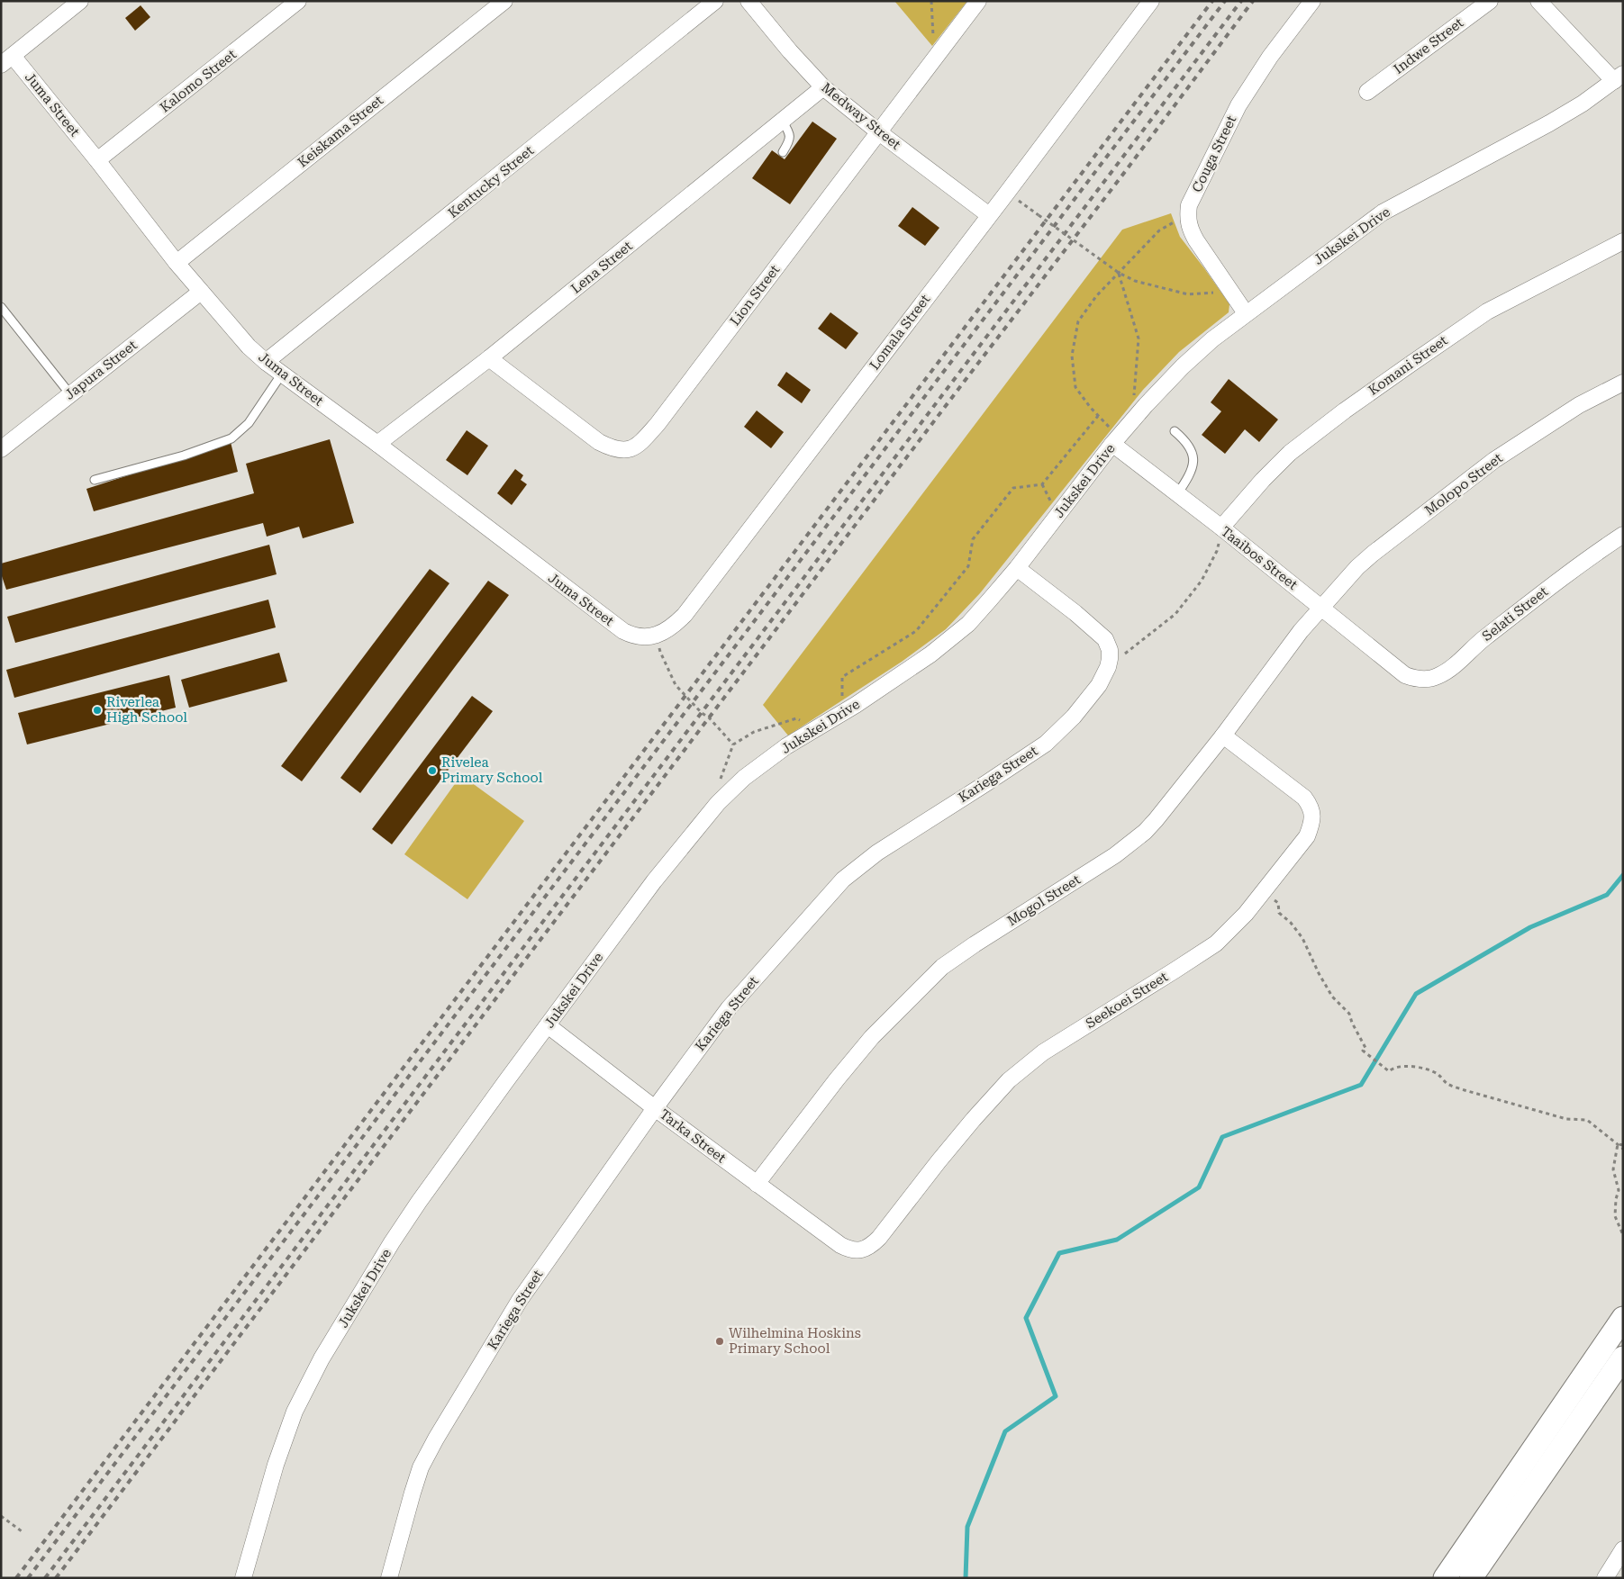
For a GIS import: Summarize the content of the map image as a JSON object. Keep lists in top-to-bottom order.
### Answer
{
  "streets": {
    "street": [
      "Indwe Street",
      "Kalomo Street",
      "Juma Street",
      "Medway Street",
      "Keiskama Street",
      "Couga Street",
      "Kentucky Street",
      "Jukskei Drive",
      "Lena Street",
      "Lion Street",
      "Lomala Street",
      "Komani Street",
      "Japura Street",
      "Molopo Street",
      "Taaibos Street",
      "Selati Street",
      "Kariega Street",
      "Mogol Street",
      "Seekoei Street",
      "Tarka Street"
    ]
  },
  "crossings": [
    ["Kalomo Street", "Juma Street"],
    ["Juma Street", "Keiskama Street"],
    ["Juma Street", "Kentucky Street"],
    ["Juma Street", "Lena Street"],
    ["Juma Street", "Lomala Street"],
    ["Juma Street", "Japura Street"],
    ["Medway Street", "Lena Street"],
    ["Medway Street", "Lion Street"],
    ["Medway Street", "Lomala Street"],
    ["Jukskei Drive", "Taaibos Street"],
    ["Jukskei Drive", "Tarka Street"],
    ["Lena Street", "Lion Street"],
    ["Komani Street", "Taaibos Street"],
    ["Molopo Street", "Taaibos Street"],
    ["Molopo Street", "Mogol Street"],
    ["Taaibos Street", "Selati Street"],
    ["Taaibos Street", "Mogol Street"],
    ["Kariega Street", "Tarka Street"],
    ["Mogol Street", "Seekoei Street"],
    ["Mogol Street", "Tarka Street"],
    ["Seekoei Street", "Tarka Street"]
  ],
  "places": ["Riverlea High School", "Rivelea Primary School", "Wilhelmina Hoskins Primary School"]
}
